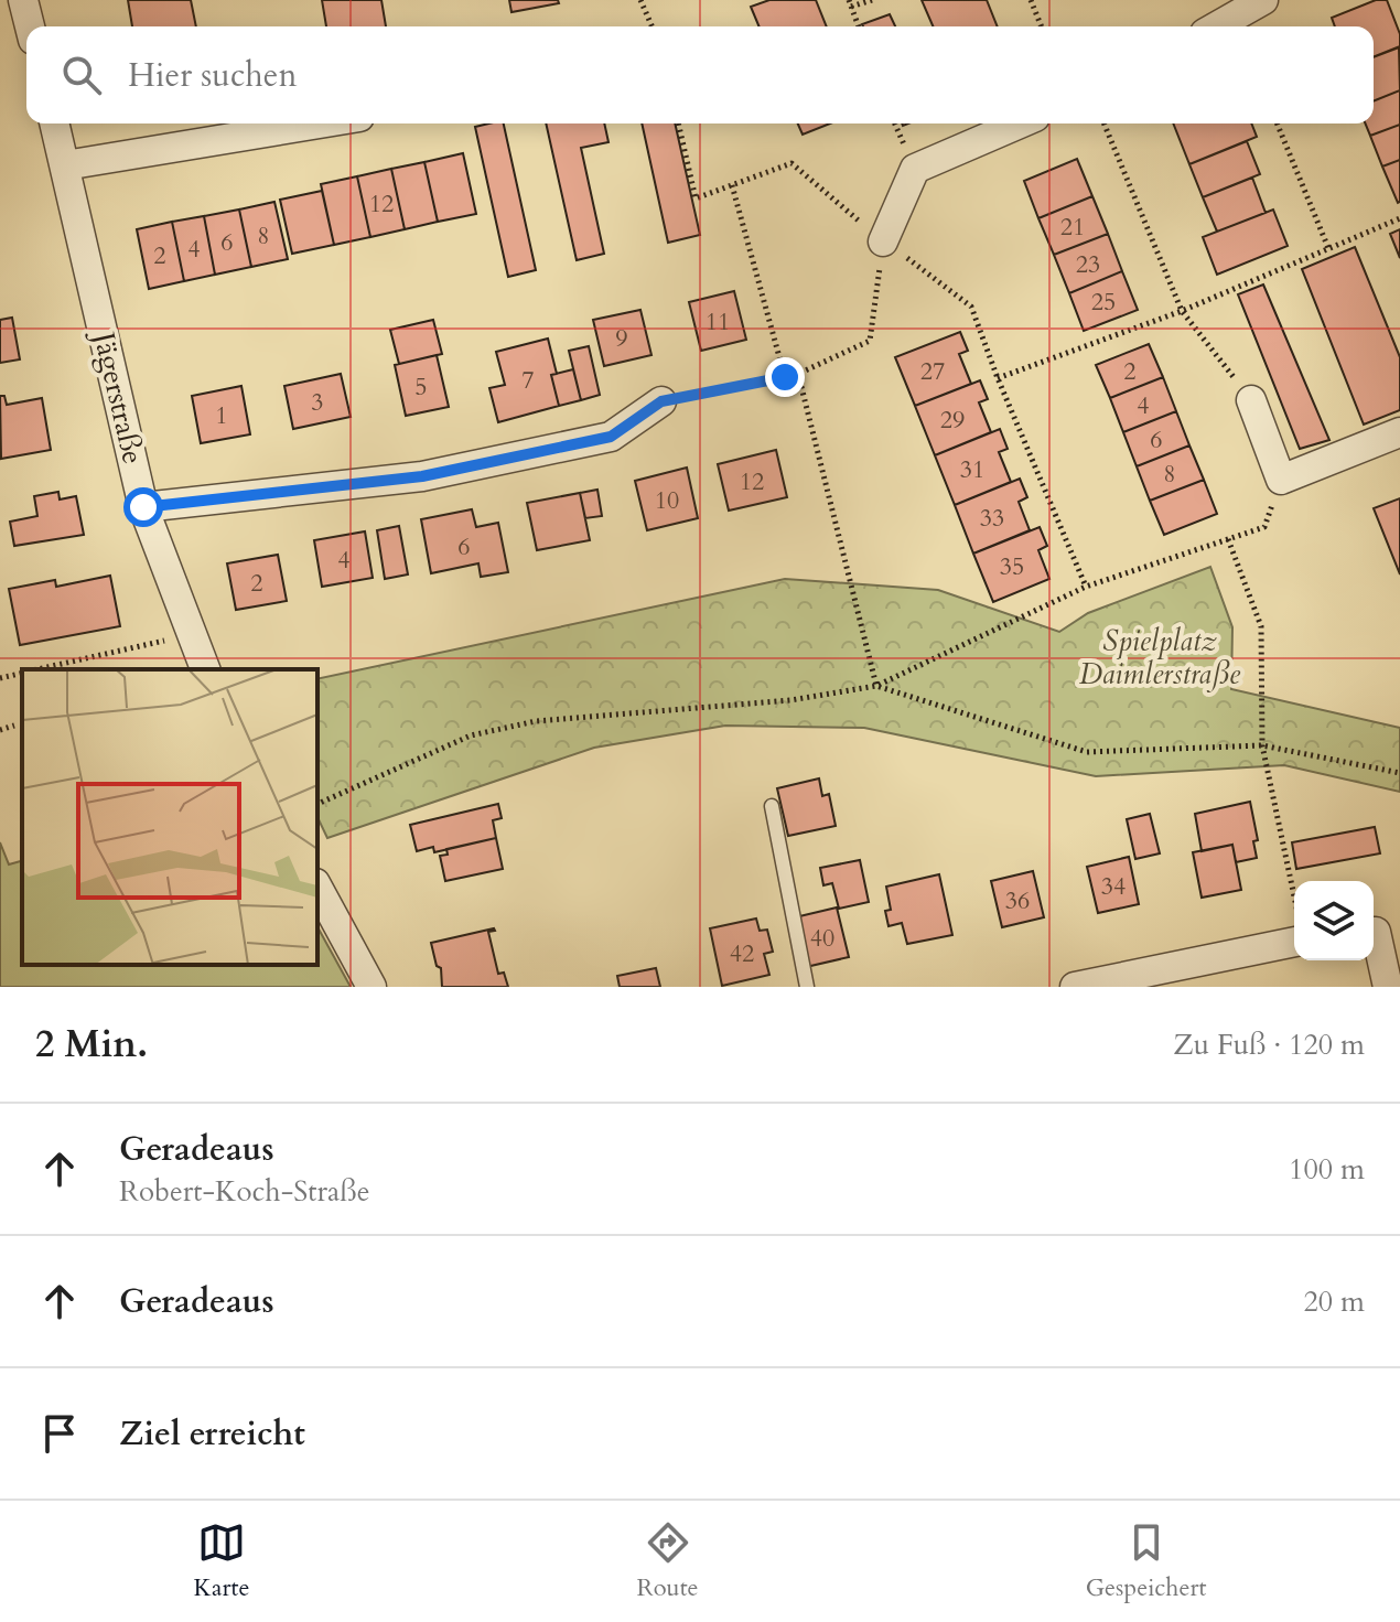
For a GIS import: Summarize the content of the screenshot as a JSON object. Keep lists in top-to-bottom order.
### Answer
{
  "streets": {
    "street": ["Jägerstraße"]
  },
  "parks": ["Spielplatz Daimlerstraße"],
  "house_numbers": [
    "12",
    "21",
    "8",
    "6",
    "4",
    "2",
    "23",
    "25",
    "11",
    "9",
    "27",
    "2",
    "7",
    "5",
    "3",
    "4",
    "1",
    "29",
    "6",
    "31",
    "8",
    "12",
    "10",
    "33",
    "6",
    "4",
    "35",
    "2",
    "34",
    "36",
    "40",
    "42"
  ],
  "page": {
    "search": "Hier suchen",
    "heading": ["2 Min.", "Zu Fuß · 120 m"],
    "list": [
      ["Geradeaus", "Robert-Koch-Straße", "100 m"],
      ["Geradeaus", "20 m"],
      "Ziel erreicht"
    ],
    "nav": ["Karte", "Route", "Gespeichert"]
  }
}
